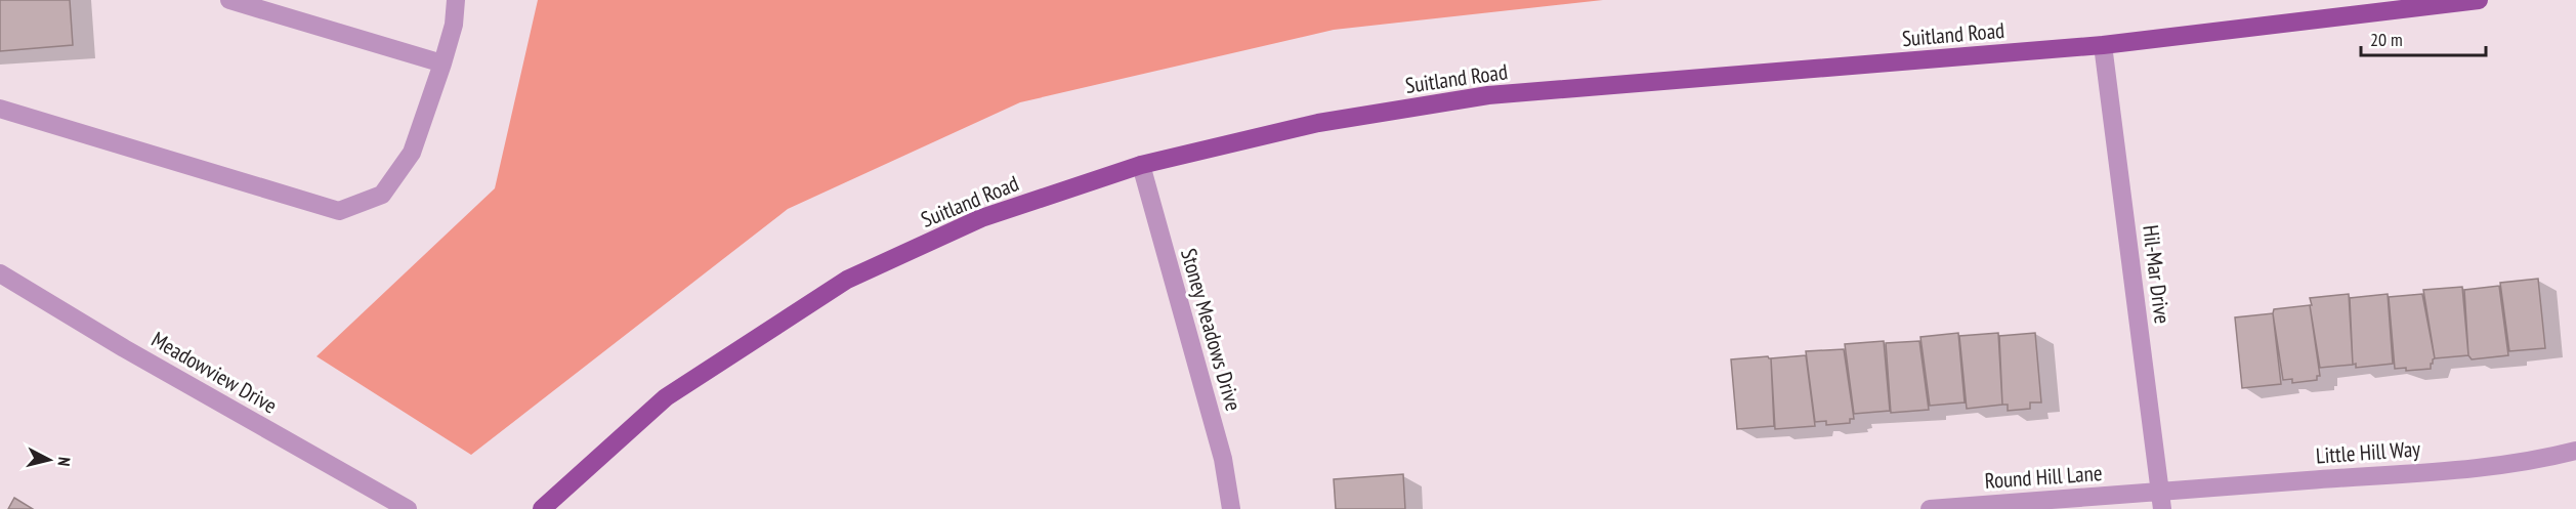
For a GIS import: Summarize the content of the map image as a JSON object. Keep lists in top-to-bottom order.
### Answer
{
  "streets": {
    "main road": ["Suitland Road"],
    "street": [
      "Hil-Mar Drive",
      "Stoney Meadows Drive",
      "Meadowview Drive",
      "Little Hill Way",
      "Round Hill Lane"
    ]
  },
  "crossings": [
    ["Suitland Road", "Hil-Mar Drive"],
    ["Suitland Road", "Stoney Meadows Drive"],
    ["Hil-Mar Drive", "Little Hill Way"],
    ["Hil-Mar Drive", "Round Hill Lane"],
    ["Little Hill Way", "Round Hill Lane"]
  ],
  "scale_bar": "20 m",
  "north": "right"
}
